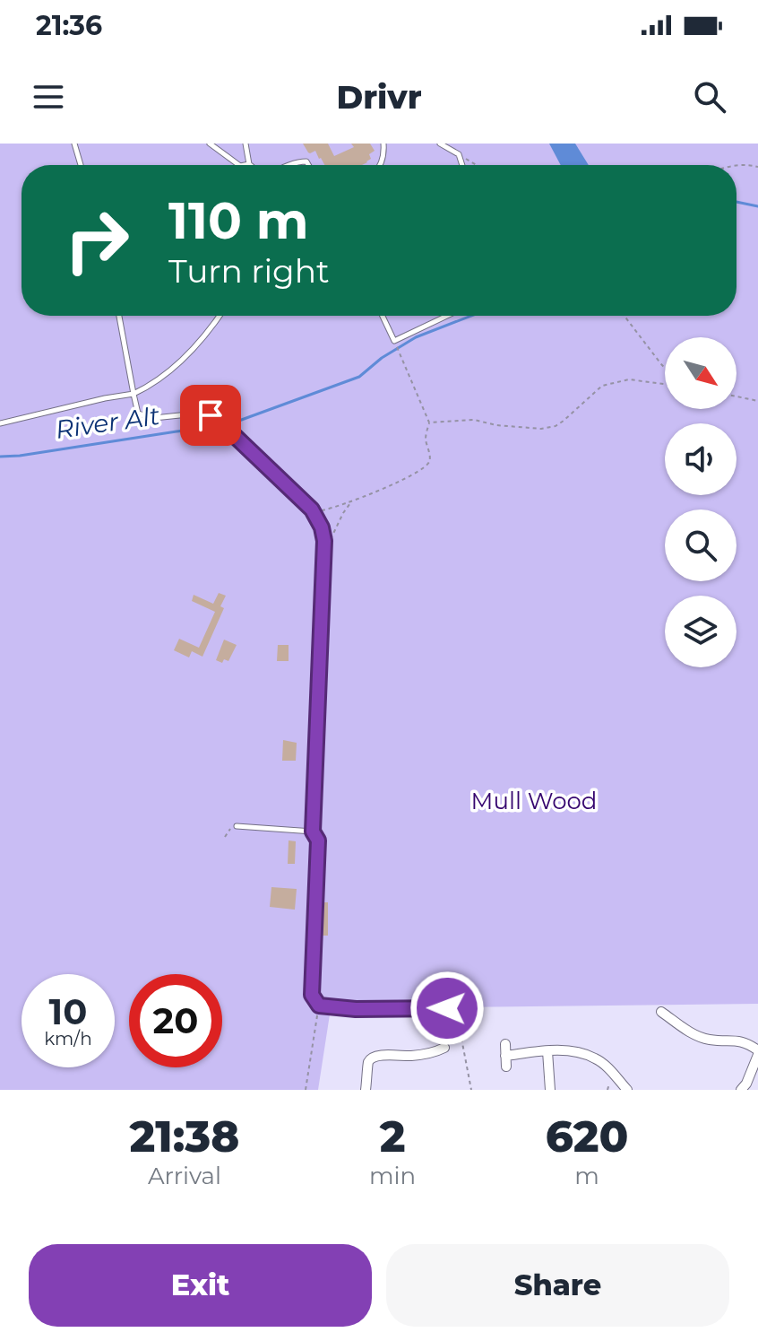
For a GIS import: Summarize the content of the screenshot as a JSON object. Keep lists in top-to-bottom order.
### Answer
{
  "water": ["River Alt"],
  "parks": ["Mull Wood"],
  "north": "bottom right",
  "page": {
    "status": "21:36",
    "header": "Drivr",
    "turn": ["110 m", "Turn right"],
    "speed": "10 km/h",
    "limit": "20",
    "eta": [
      "21:38",
      "Arrival",
      "2",
      "min",
      "620",
      "m"
    ],
    "buttons": ["Exit", "Share"]
  }
}
